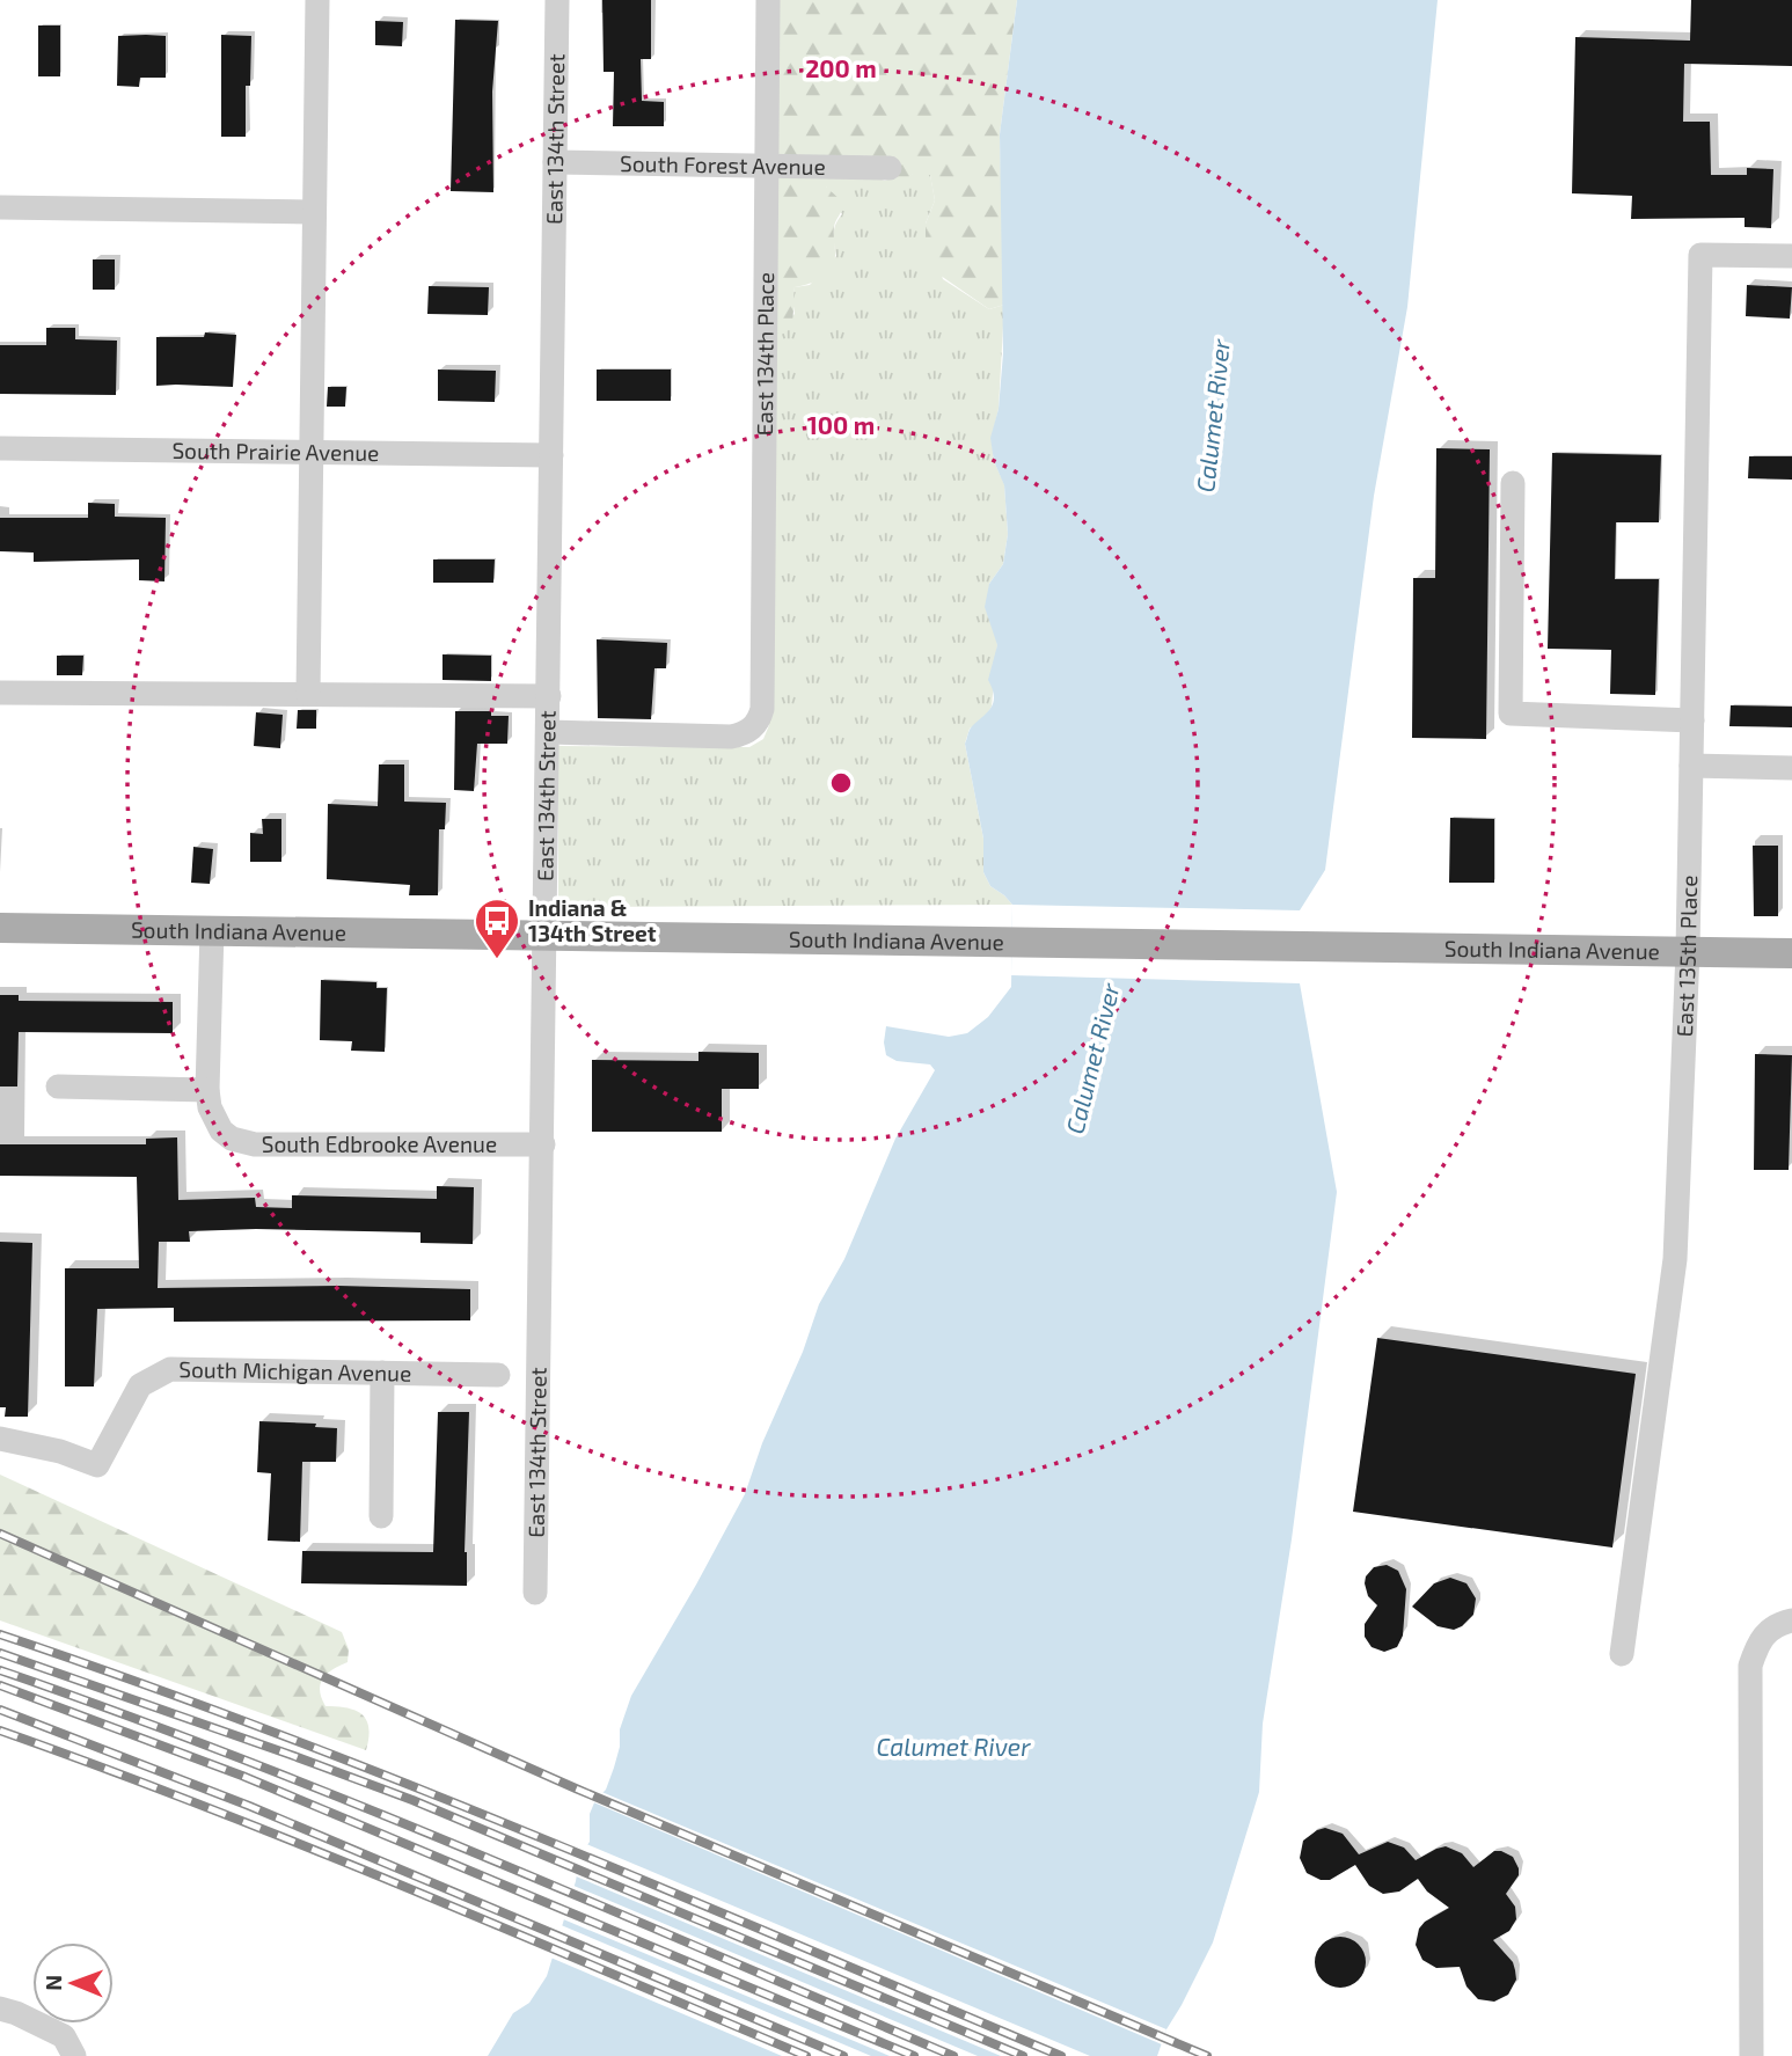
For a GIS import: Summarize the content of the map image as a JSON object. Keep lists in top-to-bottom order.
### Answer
{
  "streets": {
    "main road": ["South Indiana Avenue"],
    "street": [
      "East 134th Street",
      "South Forest Avenue",
      "East 134th Place",
      "South Prairie Avenue",
      "East 135th Place",
      "South Edbrooke Avenue",
      "South Michigan Avenue"
    ]
  },
  "crossings": [
    ["East 134th Street", "South Forest Avenue"],
    ["East 134th Street", "East 134th Place"],
    ["East 134th Street", "South Prairie Avenue"],
    ["East 134th Street", "South Indiana Avenue"],
    ["East 134th Street", "South Edbrooke Avenue"],
    ["South Forest Avenue", "East 134th Place"],
    ["South Indiana Avenue", "East 135th Place"]
  ],
  "water": ["Calumet River"],
  "places": {
    "bus stop": ["Indiana & 134th Street"]
  },
  "north": "left",
  "rings": ["200 m", "100 m"]
}
